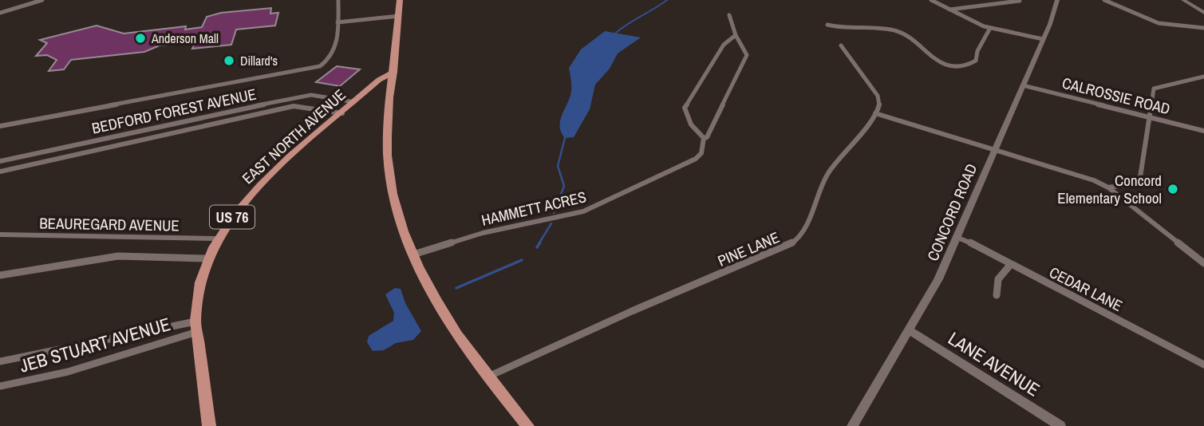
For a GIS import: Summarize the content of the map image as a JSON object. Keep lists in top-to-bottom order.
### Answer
{
  "streets": {
    "main road": ["EAST NORTH AVENUE", "US 76"],
    "street": [
      "CALROSSIE ROAD",
      "BEDFORD FOREST AVENUE",
      "HAMMETT ACRES",
      "CONCORD ROAD",
      "BEAUREGARD AVENUE",
      "PINE LANE",
      "CEDAR LANE",
      "JEB STUART AVENUE",
      "LANE AVENUE"
    ]
  },
  "crossings": [
    ["CALROSSIE ROAD", "CONCORD ROAD"],
    ["BEDFORD FOREST AVENUE", "EAST NORTH AVENUE"],
    ["EAST NORTH AVENUE", "BEAUREGARD AVENUE"],
    ["EAST NORTH AVENUE", "JEB STUART AVENUE"],
    ["CONCORD ROAD", "CEDAR LANE"],
    ["CONCORD ROAD", "LANE AVENUE"]
  ],
  "places": ["Anderson Mall", "Dillard's", "Concord Elementary School"]
}
